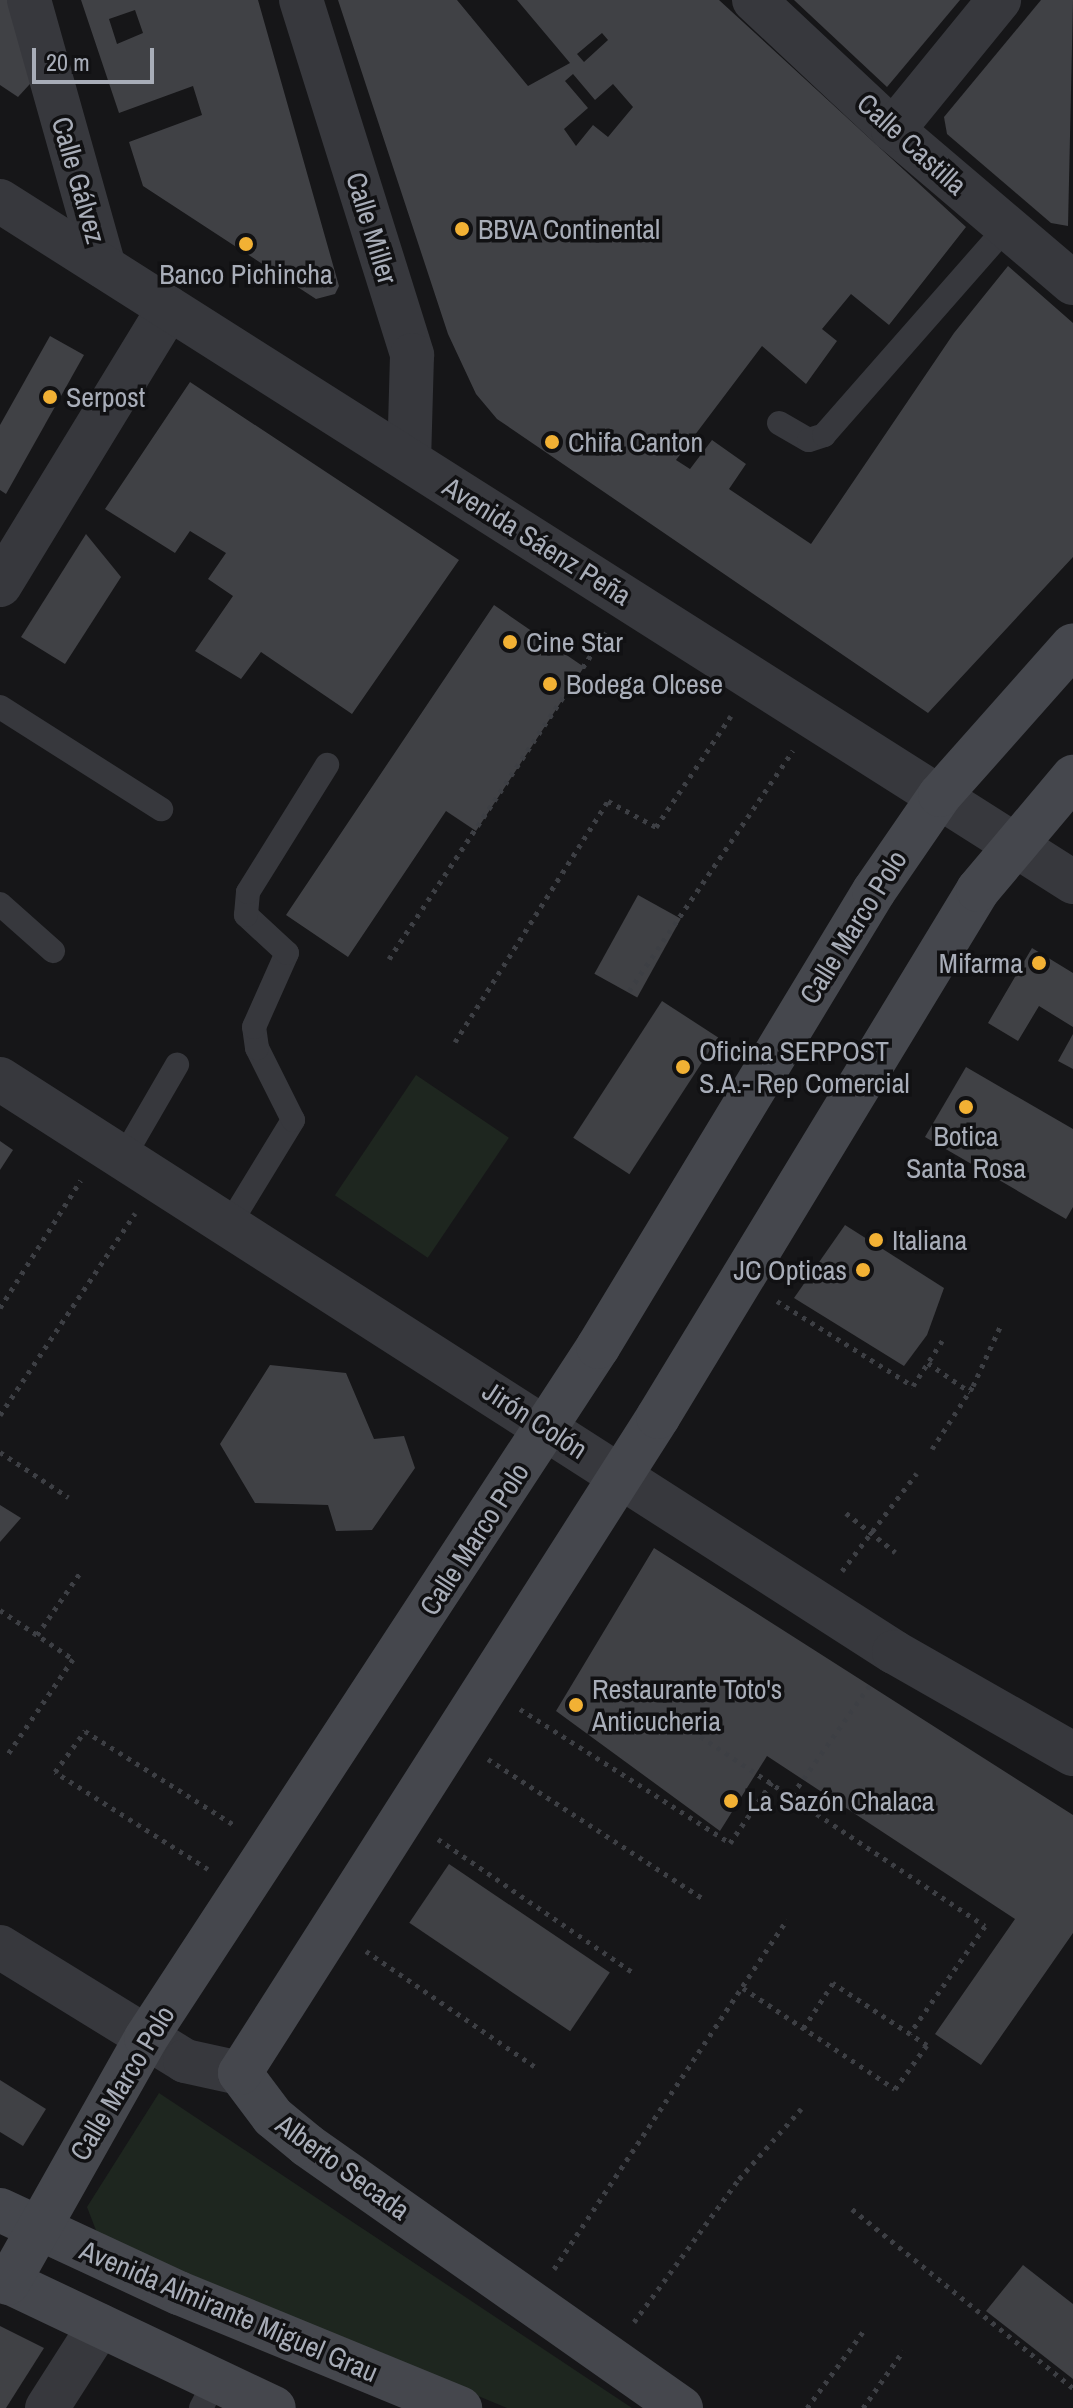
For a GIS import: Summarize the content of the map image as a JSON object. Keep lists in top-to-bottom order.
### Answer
{
  "streets": {
    "main road": ["Calle Marco Polo", "Alberto Secada", "Avenida Almirante Miguel Grau"],
    "street": [
      "Calle Castilla",
      "Calle Gálvez",
      "Calle Miller",
      "Avenida Sáenz Peña",
      "Jirón Colón"
    ]
  },
  "crossings": [
    ["Calle Gálvez", "Avenida Sáenz Peña"],
    ["Calle Miller", "Avenida Sáenz Peña"],
    ["Avenida Sáenz Peña", "Calle Marco Polo"],
    ["Calle Marco Polo", "Jirón Colón"],
    ["Calle Marco Polo", "Avenida Almirante Miguel Grau"]
  ],
  "places": [
    "BBVA Continental",
    "Banco Pichincha",
    "Serpost",
    "Chifa Canton",
    "Cine Star",
    "Bodega Olcese",
    "Mifarma",
    "Oficina SERPOST S.A.- Rep Comercial",
    "Botica Santa Rosa",
    "Italiana",
    "JC Opticas",
    "Restaurante Toto's Anticucheria",
    "La Sazón Chalaca"
  ],
  "scale_bar": "20 m"
}
